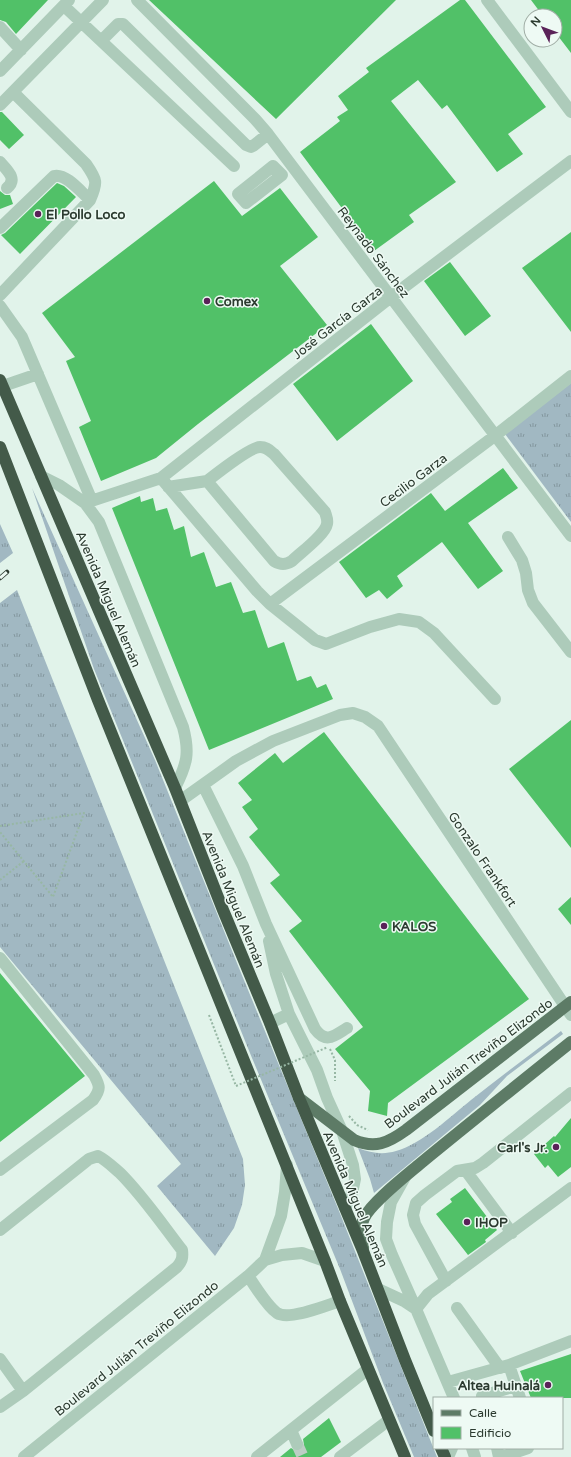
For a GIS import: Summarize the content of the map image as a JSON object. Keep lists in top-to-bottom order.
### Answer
{
  "streets": {
    "highway": ["Avenida Miguel Alemán"],
    "main road": ["Boulevard Julián Treviño Elizondo"],
    "street": [
      "Reynado Sánchez",
      "José García Garza",
      "Cecilio Garza",
      "Gonzalo Frankfort"
    ]
  },
  "crossings": [
    ["Reynado Sánchez", "José García Garza"],
    ["Reynado Sánchez", "Cecilio Garza"],
    ["Avenida Miguel Alemán", "Boulevard Julián Treviño Elizondo"],
    ["Gonzalo Frankfort", "Boulevard Julián Treviño Elizondo"]
  ],
  "places": [
    "El Pollo Loco",
    "Comex",
    "KALOS",
    "Carl's Jr.",
    "IHOP",
    "Altea Huinalá"
  ],
  "legend": ["Calle", "Edificio"],
  "north": "top left"
}
